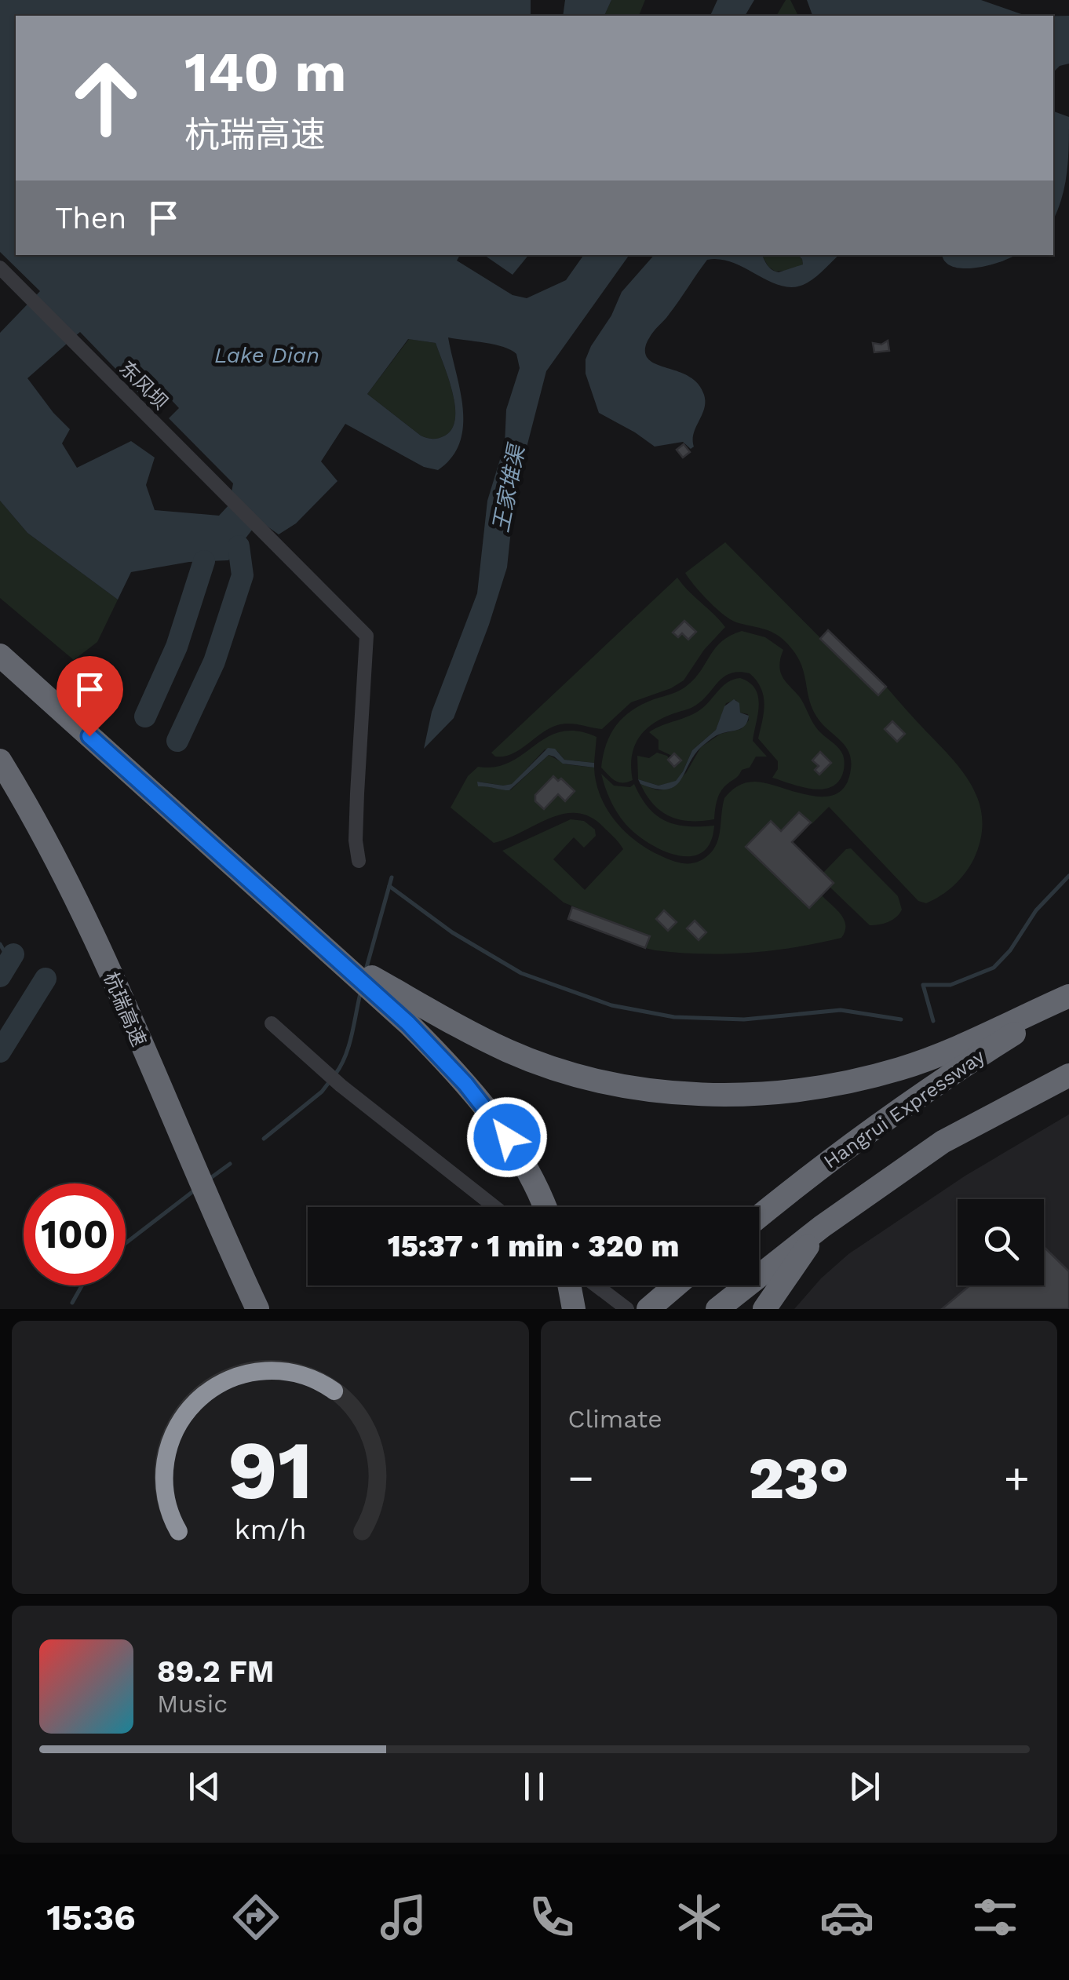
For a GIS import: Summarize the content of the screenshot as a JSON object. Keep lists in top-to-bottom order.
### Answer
{
  "streets": {
    "highway": ["杭瑞高速", "Hangrui Expressway"],
    "street": ["东风坝"]
  },
  "water": ["Lake Dian", "王家堆渠"],
  "page": {
    "turn": ["140 m", "杭瑞高速"],
    "then": "Then",
    "limit": "100",
    "trip": "15:37 · 1 min · 320 m",
    "tile": "Climate",
    "heat": ["−", "23°", "+"],
    "song": ["89.2 FM", "Music"],
    "tabs": "15:36",
    "gauge": ["91", "km/h"]
  }
}
